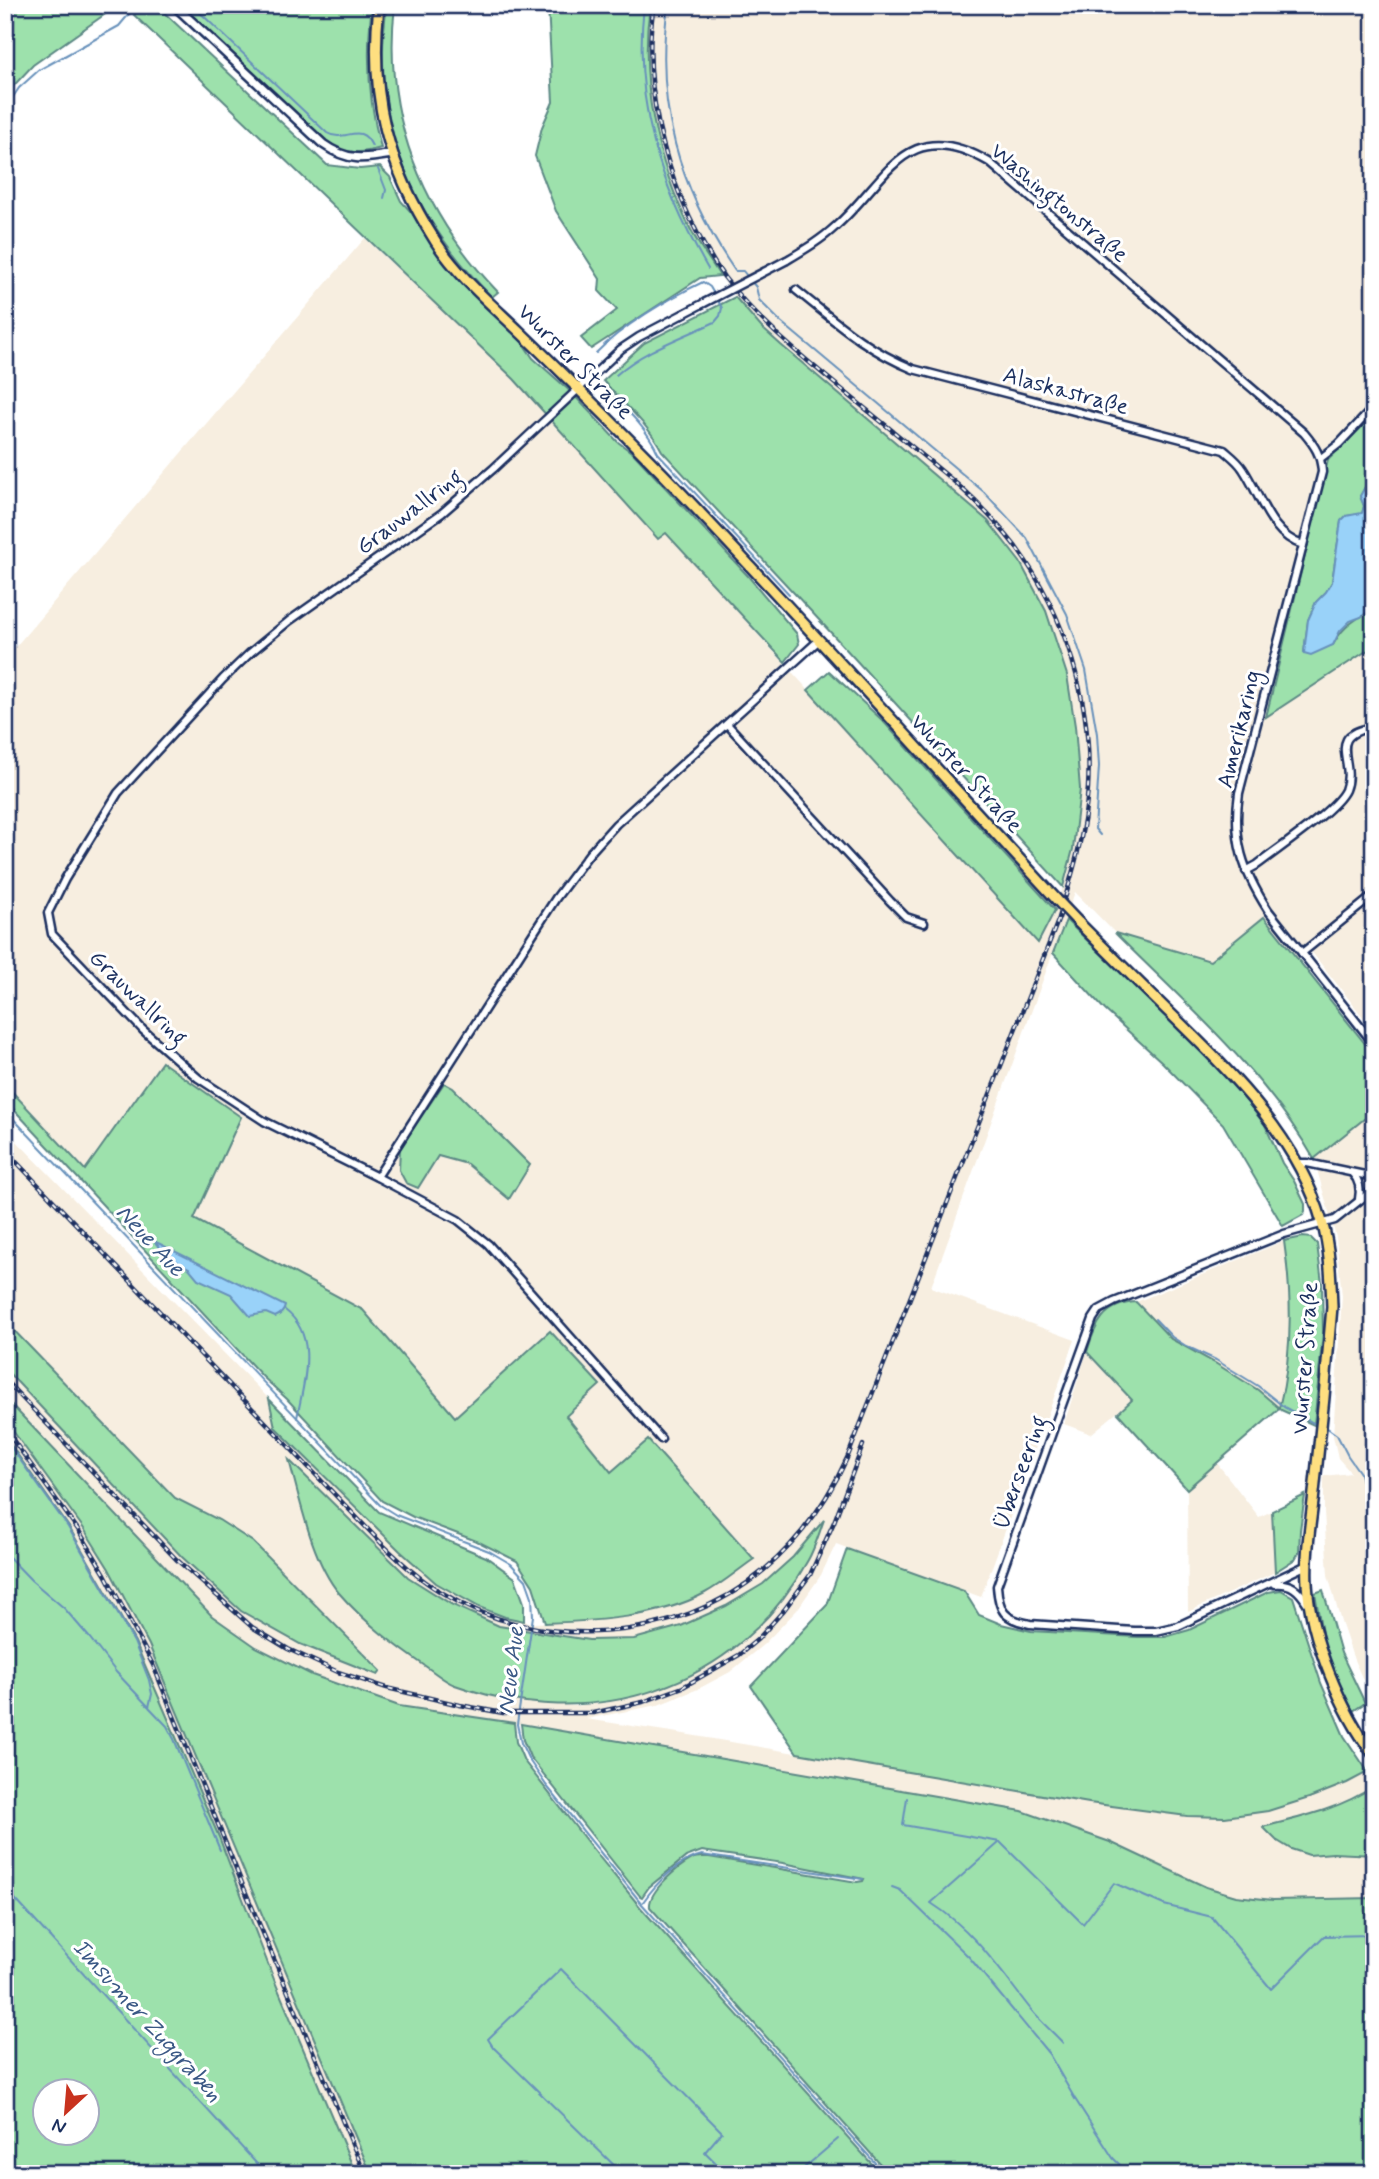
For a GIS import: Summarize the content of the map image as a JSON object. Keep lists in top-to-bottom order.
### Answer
{
  "streets": {
    "main road": ["Wurster Straße"],
    "street": [
      "Washingtonstraße",
      "Alaskastraße",
      "Grauwallring",
      "Amerikaring",
      "Überseering"
    ]
  },
  "crossings": [
    ["Washingtonstraße", "Wurster Straße"],
    ["Washingtonstraße", "Grauwallring"],
    ["Washingtonstraße", "Amerikaring"],
    ["Wurster Straße", "Grauwallring"],
    ["Wurster Straße", "Überseering"],
    ["Alaskastraße", "Amerikaring"]
  ],
  "water": ["Neue Aue", "Imsumer Zuggraben"],
  "north": "bottom left"
}
